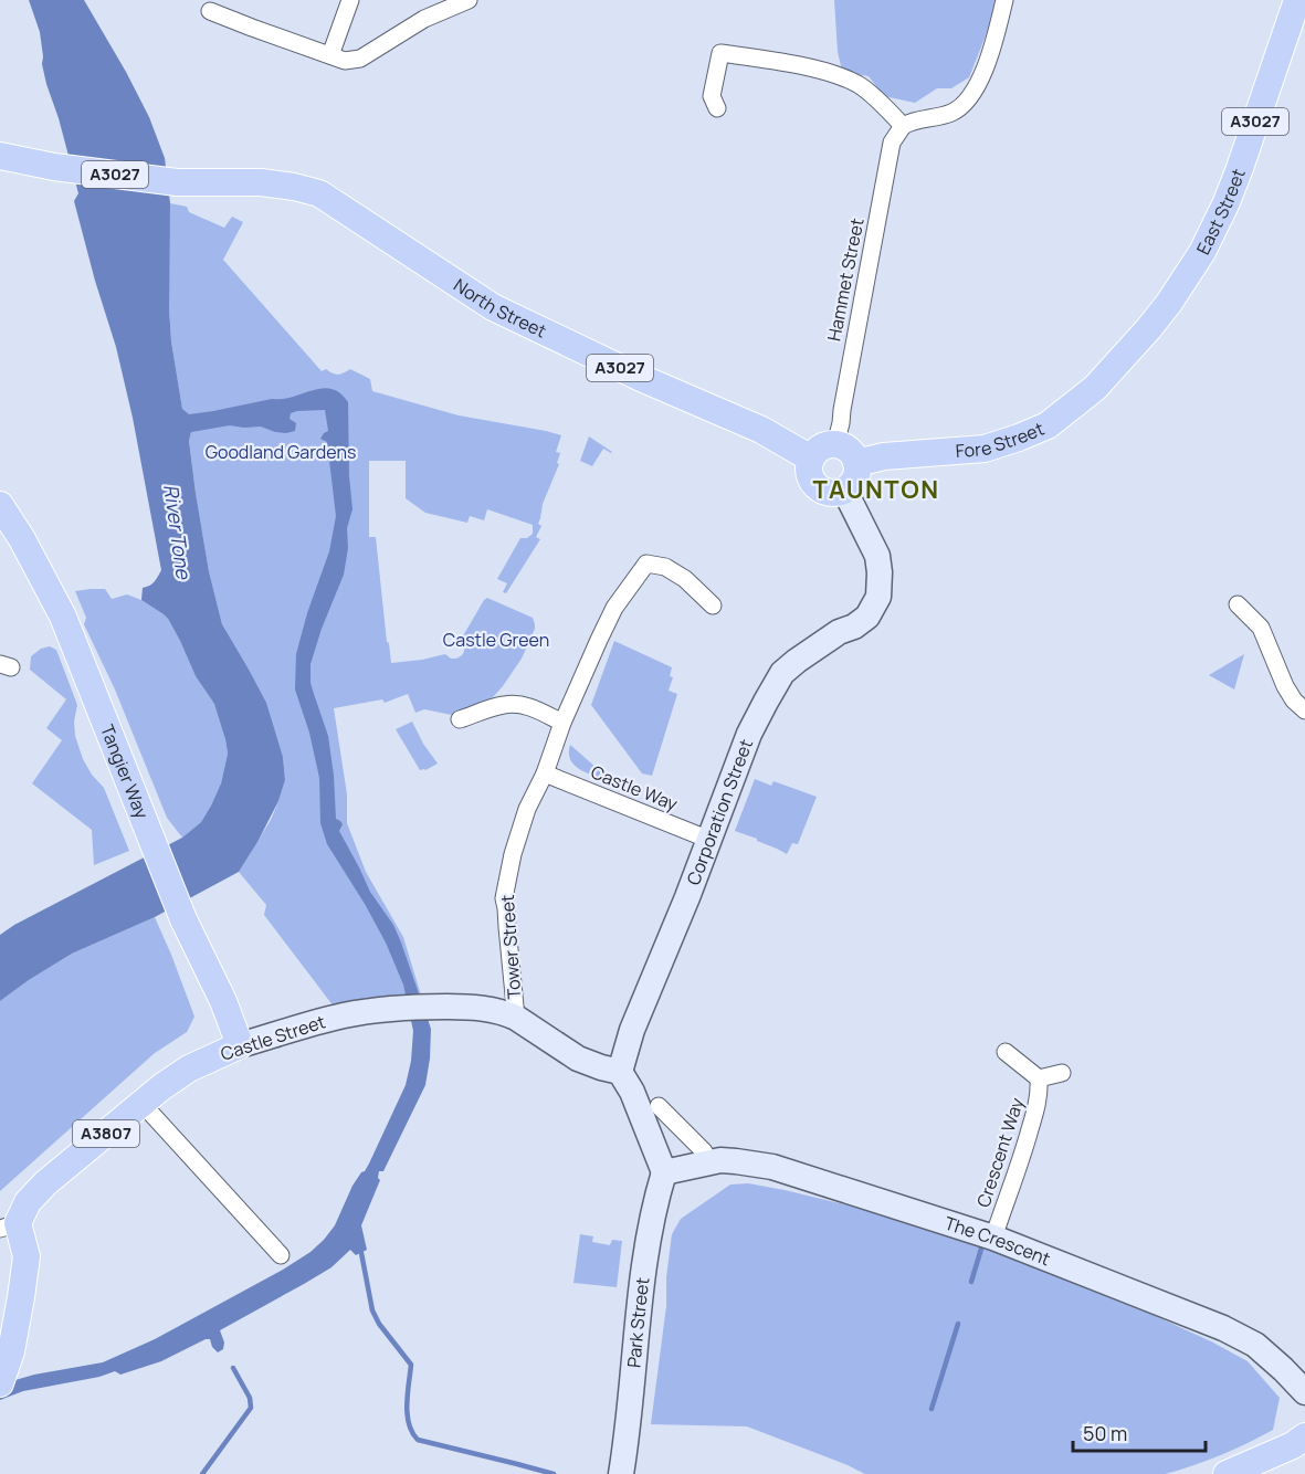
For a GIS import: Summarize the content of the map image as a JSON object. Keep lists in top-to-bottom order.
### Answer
{
  "streets": {
    "main road": [
      "A3027",
      "East Street",
      "North Street",
      "Fore Street",
      "Tangier Way",
      "Castle Street",
      "A3807"
    ],
    "street": [
      "Hammet Street",
      "Castle Way",
      "Corporation Street",
      "Tower Street",
      "Crescent Way",
      "The Crescent",
      "Park Street"
    ]
  },
  "crossings": [
    ["East Street", "Fore Street"],
    ["Hammet Street", "North Street"],
    ["Hammet Street", "Fore Street"],
    ["Hammet Street", "Corporation Street"],
    ["North Street", "Fore Street"],
    ["North Street", "Corporation Street"],
    ["Fore Street", "Corporation Street"],
    ["Tangier Way", "Castle Street"],
    ["Castle Way", "Corporation Street"],
    ["Castle Way", "Tower Street"],
    ["Corporation Street", "Tower Street"],
    ["Tower Street", "Castle Street"],
    ["Crescent Way", "The Crescent"],
    ["The Crescent", "Park Street"]
  ],
  "districts": ["TAUNTON"],
  "water": ["River Tone"],
  "parks": ["Goodland Gardens", "Castle Green"],
  "scale_bar": "50 m"
}
